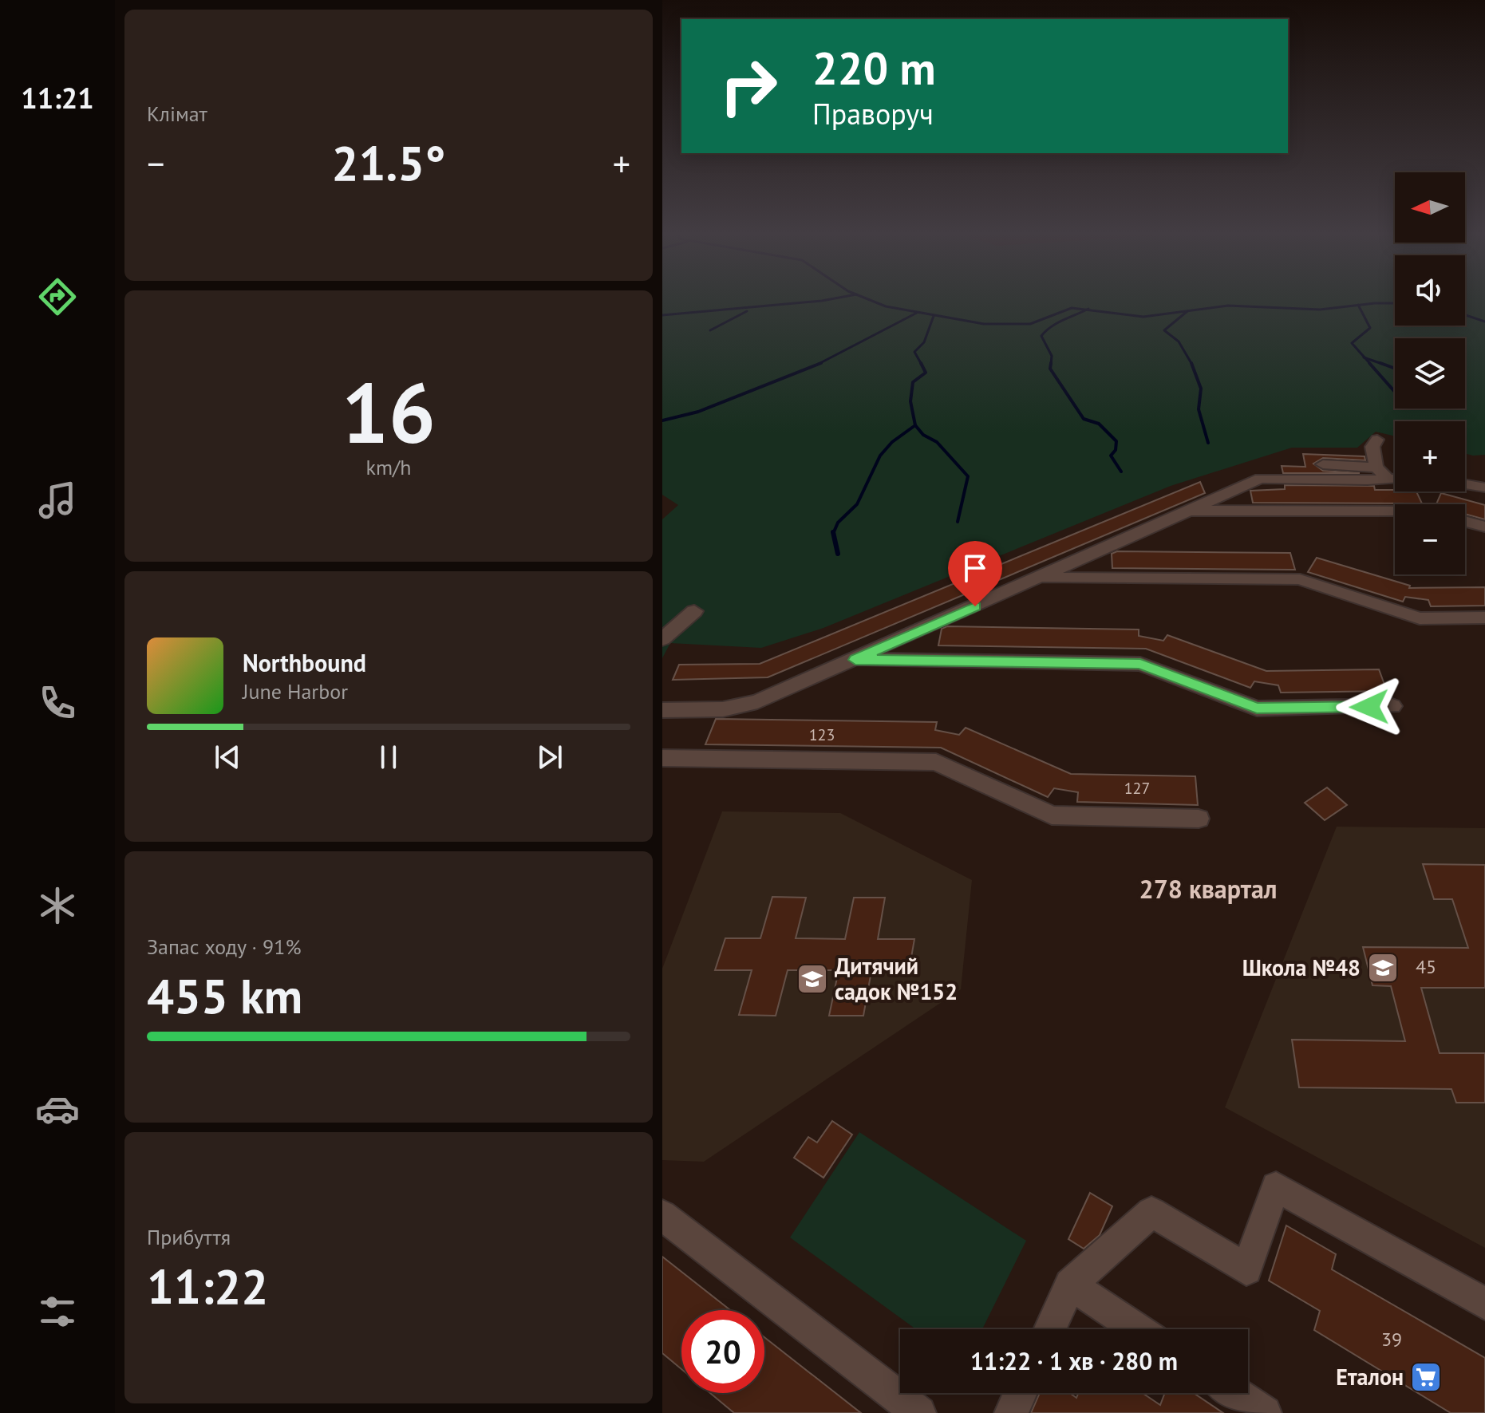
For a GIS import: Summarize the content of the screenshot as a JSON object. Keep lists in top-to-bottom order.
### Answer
{
  "districts": ["278 квартал"],
  "places": {
    "school or university": ["Школа №48", "Дитячий садок №152"],
    "supermarket": ["Еталон"]
  },
  "house_numbers": [
    "123",
    "127",
    "45",
    "39"
  ],
  "north": "left",
  "page": {
    "tabs": "11:21",
    "tile": [
      "Клімат",
      ["16", "km/h"],
      ["Запас ходу · 91%", "455 km"],
      ["Прибуття", "11:22"]
    ],
    "turn": ["220 m", "Праворуч"],
    "heat": ["−", "21.5°", "+"],
    "map_buttons": ["+", "−"],
    "song": ["Northbound", "June Harbor"],
    "limit": "20",
    "trip": "11:22 · 1 хв · 280 m"
  }
}
